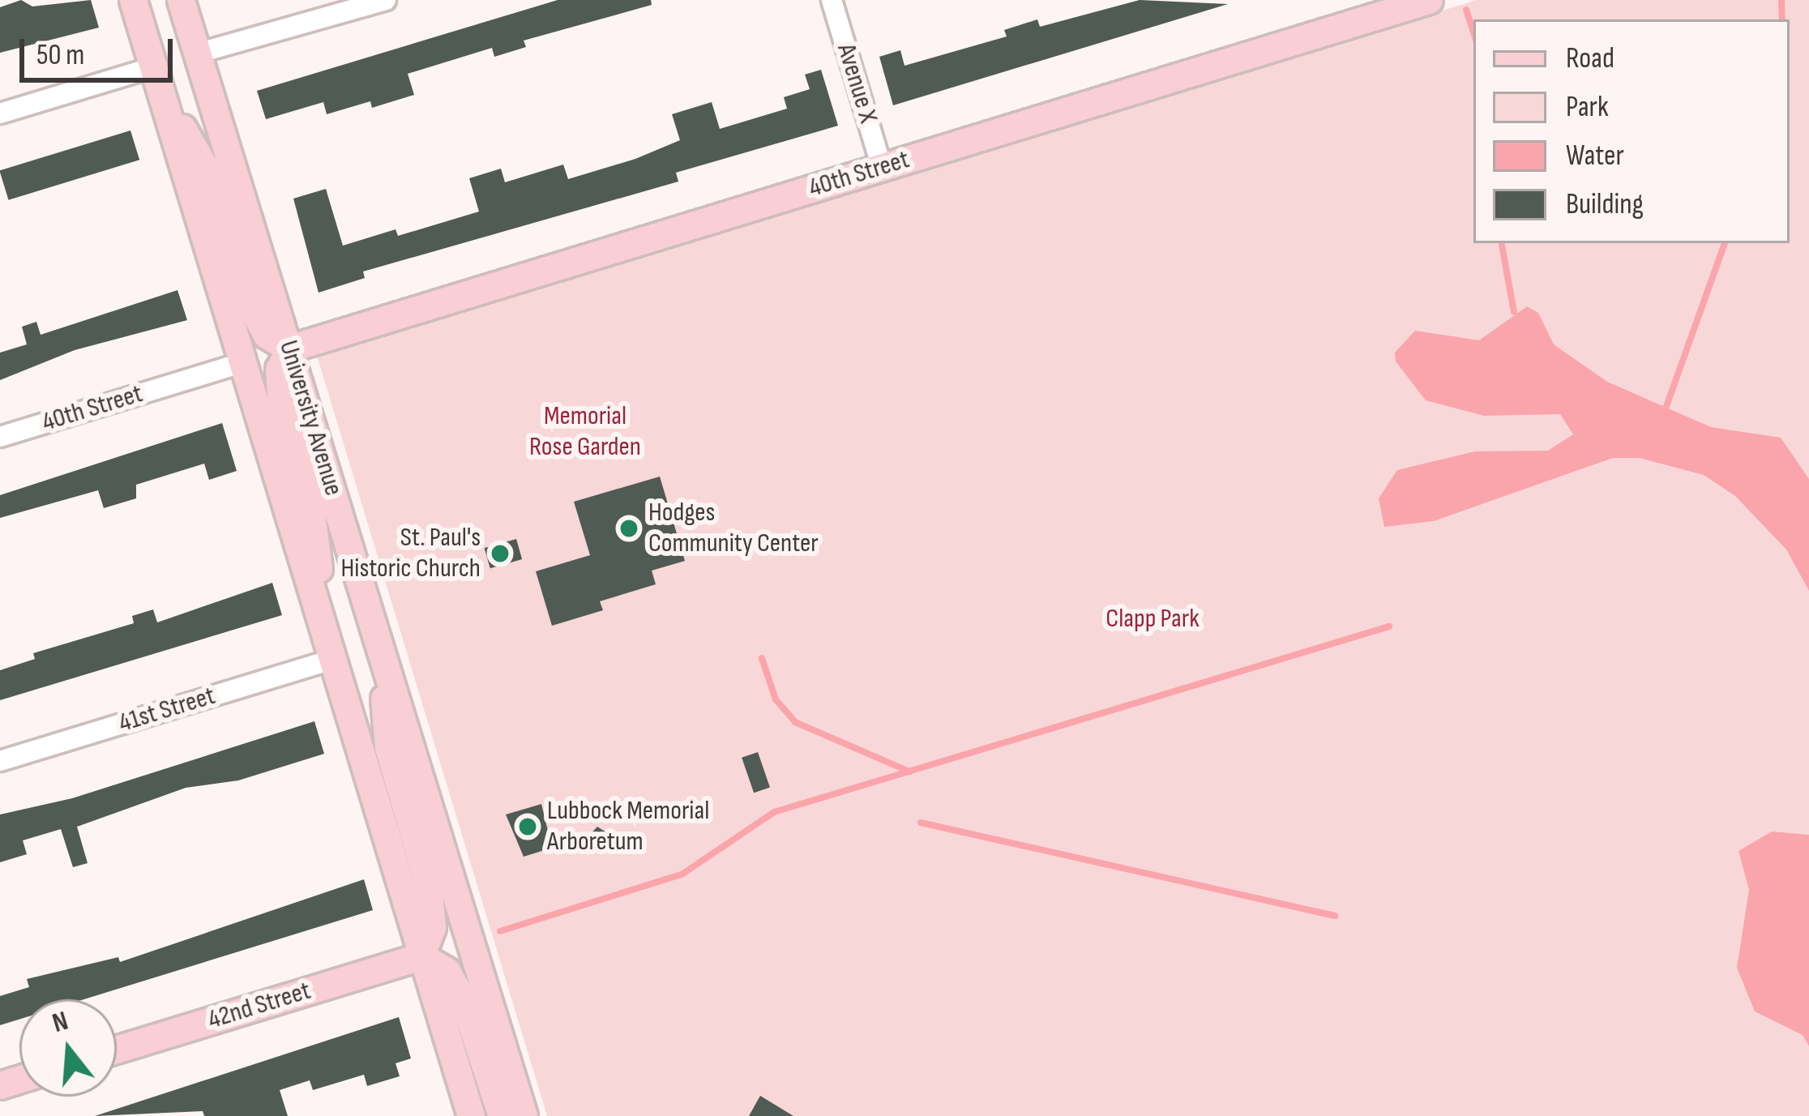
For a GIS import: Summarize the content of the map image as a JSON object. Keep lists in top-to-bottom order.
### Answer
{
  "streets": {
    "main road": ["40th Street", "University Avenue", "42nd Street"],
    "street": ["Avenue X", "41st Street"]
  },
  "crossings": [
    ["Avenue X", "40th Street"],
    ["40th Street", "University Avenue"],
    ["University Avenue", "41st Street"],
    ["University Avenue", "42nd Street"]
  ],
  "parks": ["Memorial Rose Garden", "Clapp Park"],
  "places": ["Hodges Community Center", "St. Paul's Historic Church", "Lubbock Memorial Arboretum"],
  "legend": [
    "Road",
    "Park",
    "Water",
    "Building"
  ],
  "scale_bar": "50 m",
  "north": "top"
}
